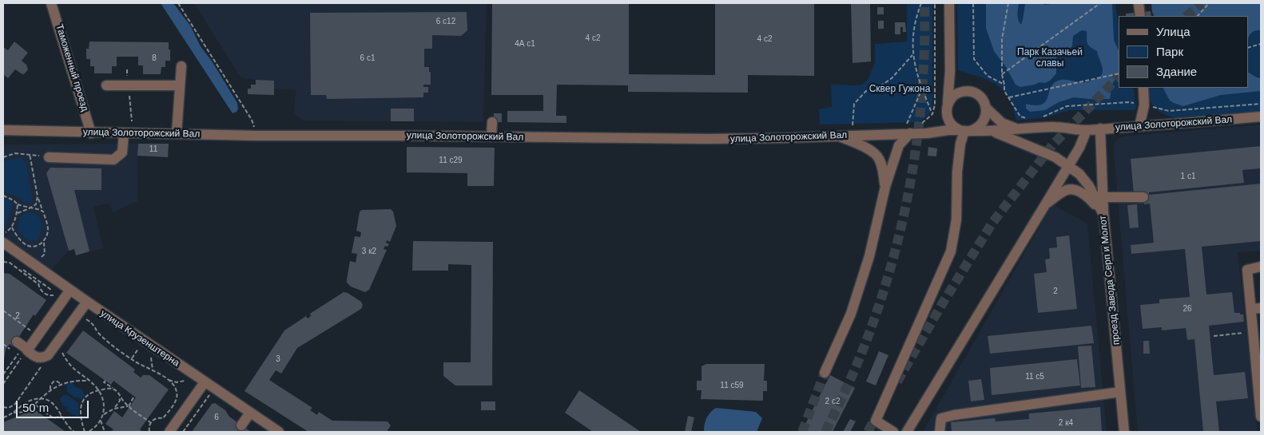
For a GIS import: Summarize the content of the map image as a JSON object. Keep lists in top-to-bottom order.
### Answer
{
  "streets": {
    "street": [
      "Таможенный проезд",
      "улица Золоторожский Вал",
      "проезд Завода Серп и Молот",
      "улица Крузенштерна"
    ]
  },
  "crossings": [
    ["Таможенный проезд", "улица Золоторожский Вал"],
    ["улица Золоторожский Вал", "проезд Завода Серп и Молот"]
  ],
  "parks": ["Парк Казачьей славы", "Сквер Гужона"],
  "house_numbers": [
    "6 с12",
    "4 с2",
    "4 с2",
    "4А с1",
    "8",
    "6 с1",
    "11",
    "11 с29",
    "1 с1",
    "3 к2",
    "2",
    "26",
    "2",
    "3",
    "11 с5",
    "11 с59",
    "2 с2",
    "6",
    "2 к4"
  ],
  "legend": ["Улица", "Парк", "Здание"],
  "scale_bar": "50 m"
}
